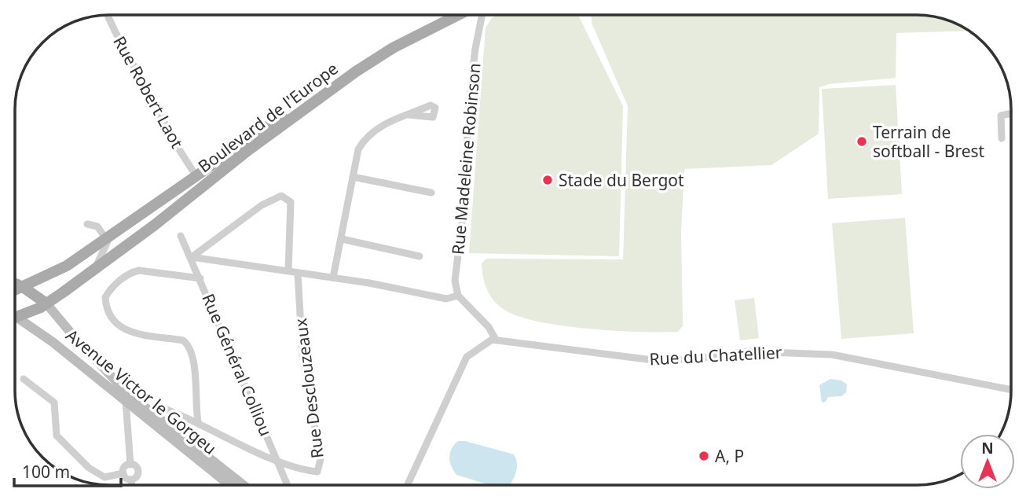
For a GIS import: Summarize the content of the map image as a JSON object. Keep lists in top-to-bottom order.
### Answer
{
  "streets": {
    "main road": ["Boulevard de l'Europe", "Avenue Victor le Gorgeu"],
    "street": [
      "Rue Robert Laot",
      "Rue Madeleine Robinson",
      "Rue du Chatellier",
      "Rue Général Colliou",
      "Rue Desclouzeaux"
    ]
  },
  "crossings": [
    ["Rue Robert Laot", "Boulevard de l'Europe"],
    ["Boulevard de l'Europe", "Avenue Victor le Gorgeu"],
    ["Rue Général Colliou", "Rue Desclouzeaux"]
  ],
  "places": ["Terrain de softball - Brest", "Stade du Bergot", "A, P"],
  "scale_bar": "100 m",
  "north": "top"
}
